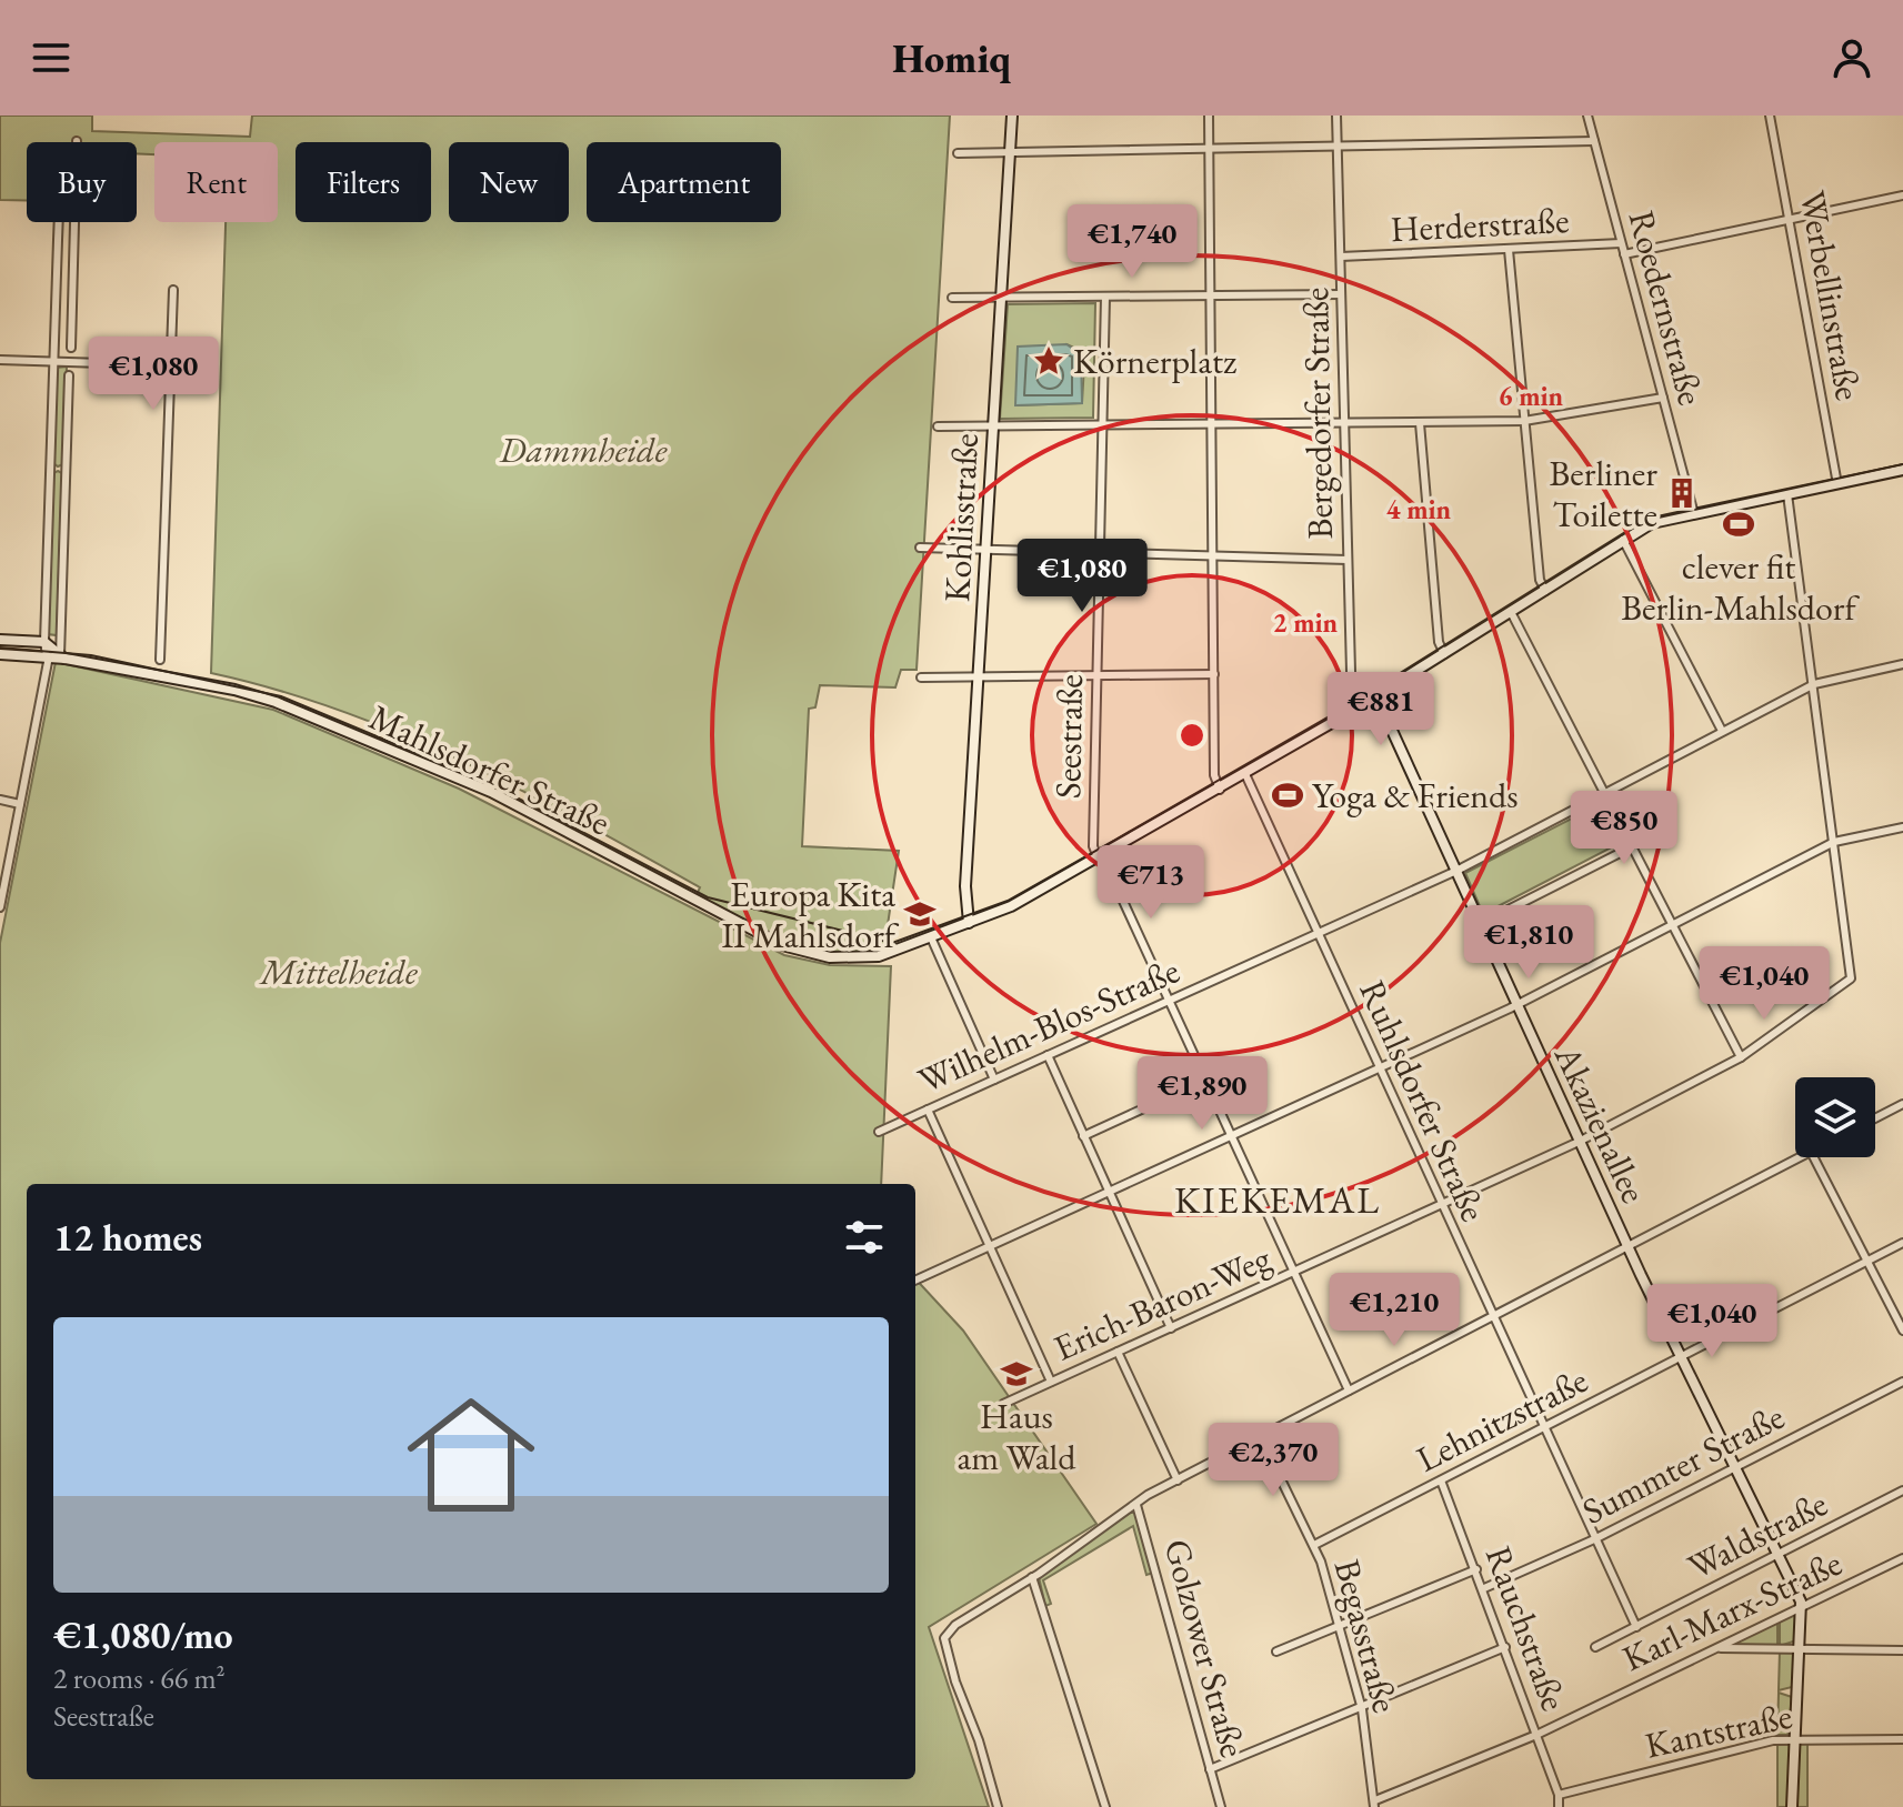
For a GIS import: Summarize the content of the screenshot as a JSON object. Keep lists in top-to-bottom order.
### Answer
{
  "streets": {
    "main road": ["Kohlisstraße", "Mahlsdorfer Straße", "Akazienallee"],
    "street": [
      "Herderstraße",
      "Werbellinstraße",
      "Roedernstraße",
      "Bergedorfer Straße",
      "Seestraße",
      "Wilhelm-Blos-Straße",
      "Ruhlsdorfer Straße",
      "Erich-Baron-Weg",
      "Lehnitzstraße",
      "Summter Straße",
      "Waldstraße",
      "Karl-Marx-Straße",
      "Rauchstraße",
      "Begasstraße",
      "Golzower Straße",
      "Kantstraße"
    ]
  },
  "crossings": [
    ["Herderstraße", "Roedernstraße"],
    ["Herderstraße", "Bergedorfer Straße"],
    ["Werbellinstraße", "Mahlsdorfer Straße"],
    ["Roedernstraße", "Mahlsdorfer Straße"],
    ["Bergedorfer Straße", "Mahlsdorfer Straße"],
    ["Kohlisstraße", "Mahlsdorfer Straße"],
    ["Seestraße", "Mahlsdorfer Straße"],
    ["Mahlsdorfer Straße", "Ruhlsdorfer Straße"],
    ["Mahlsdorfer Straße", "Akazienallee"],
    ["Mahlsdorfer Straße", "Erich-Baron-Weg"],
    ["Wilhelm-Blos-Straße", "Ruhlsdorfer Straße"],
    ["Wilhelm-Blos-Straße", "Akazienallee"],
    ["Wilhelm-Blos-Straße", "Erich-Baron-Weg"],
    ["Ruhlsdorfer Straße", "Erich-Baron-Weg"],
    ["Ruhlsdorfer Straße", "Lehnitzstraße"],
    ["Ruhlsdorfer Straße", "Summter Straße"],
    ["Ruhlsdorfer Straße", "Waldstraße"],
    ["Akazienallee", "Erich-Baron-Weg"],
    ["Akazienallee", "Lehnitzstraße"],
    ["Akazienallee", "Summter Straße"],
    ["Akazienallee", "Waldstraße"],
    ["Akazienallee", "Karl-Marx-Straße"],
    ["Lehnitzstraße", "Rauchstraße"],
    ["Lehnitzstraße", "Begasstraße"],
    ["Summter Straße", "Rauchstraße"],
    ["Karl-Marx-Straße", "Rauchstraße"],
    ["Karl-Marx-Straße", "Begasstraße"],
    ["Rauchstraße", "Kantstraße"]
  ],
  "districts": ["KIEKEMAL"],
  "parks": ["Dammheide", "Mittelheide"],
  "places": {
    "place": ["Körnerplatz"],
    "building": ["Berliner Toilette"],
    "sports": ["clever fit Berlin-Mahlsdorf", "Yoga & Friends"],
    "school or university": ["Europa Kita II Mahlsdorf", "Haus am Wald"]
  },
  "page": {
    "header": "Homiq",
    "chip": [
      "Buy",
      "Rent",
      "Filters",
      "New",
      "Apartment"
    ],
    "price": [
      "€1,740",
      "€1,080",
      "€1,080",
      "€881",
      "€850",
      "€713",
      "€1,810",
      "€1,040",
      "€1,890",
      "€1,210",
      "€1,040",
      "€2,370"
    ],
    "heading": "12 homes",
    "list": [
      {
        "name": "€1,080/mo",
        "note": "2 rooms · 66 m² · Seestraße"
      }
    ]
  },
  "rings": ["6 min", "4 min", "2 min"]
}
